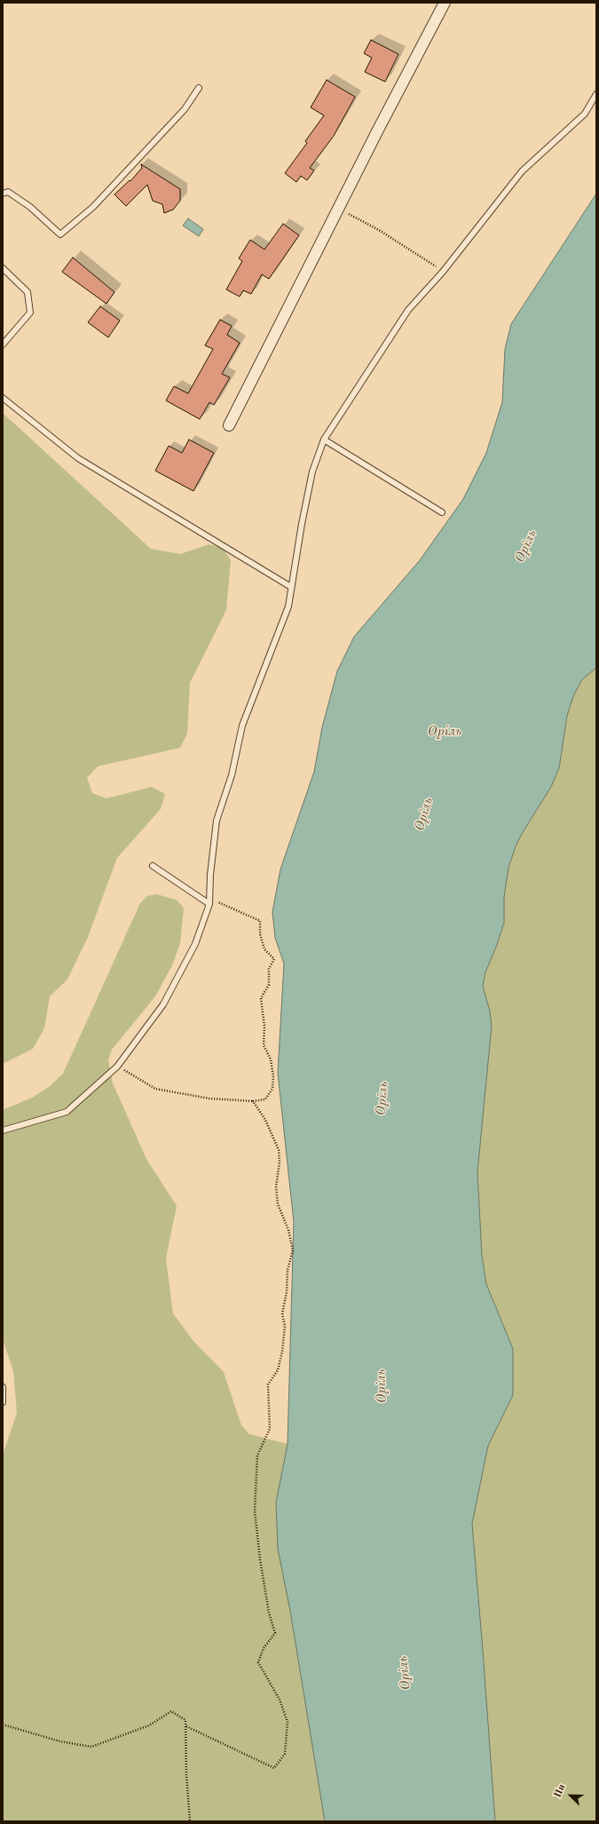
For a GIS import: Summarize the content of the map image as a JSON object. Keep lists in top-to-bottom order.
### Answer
{
  "water": ["Оріль", "Орiль"],
  "north": "top left"
}
